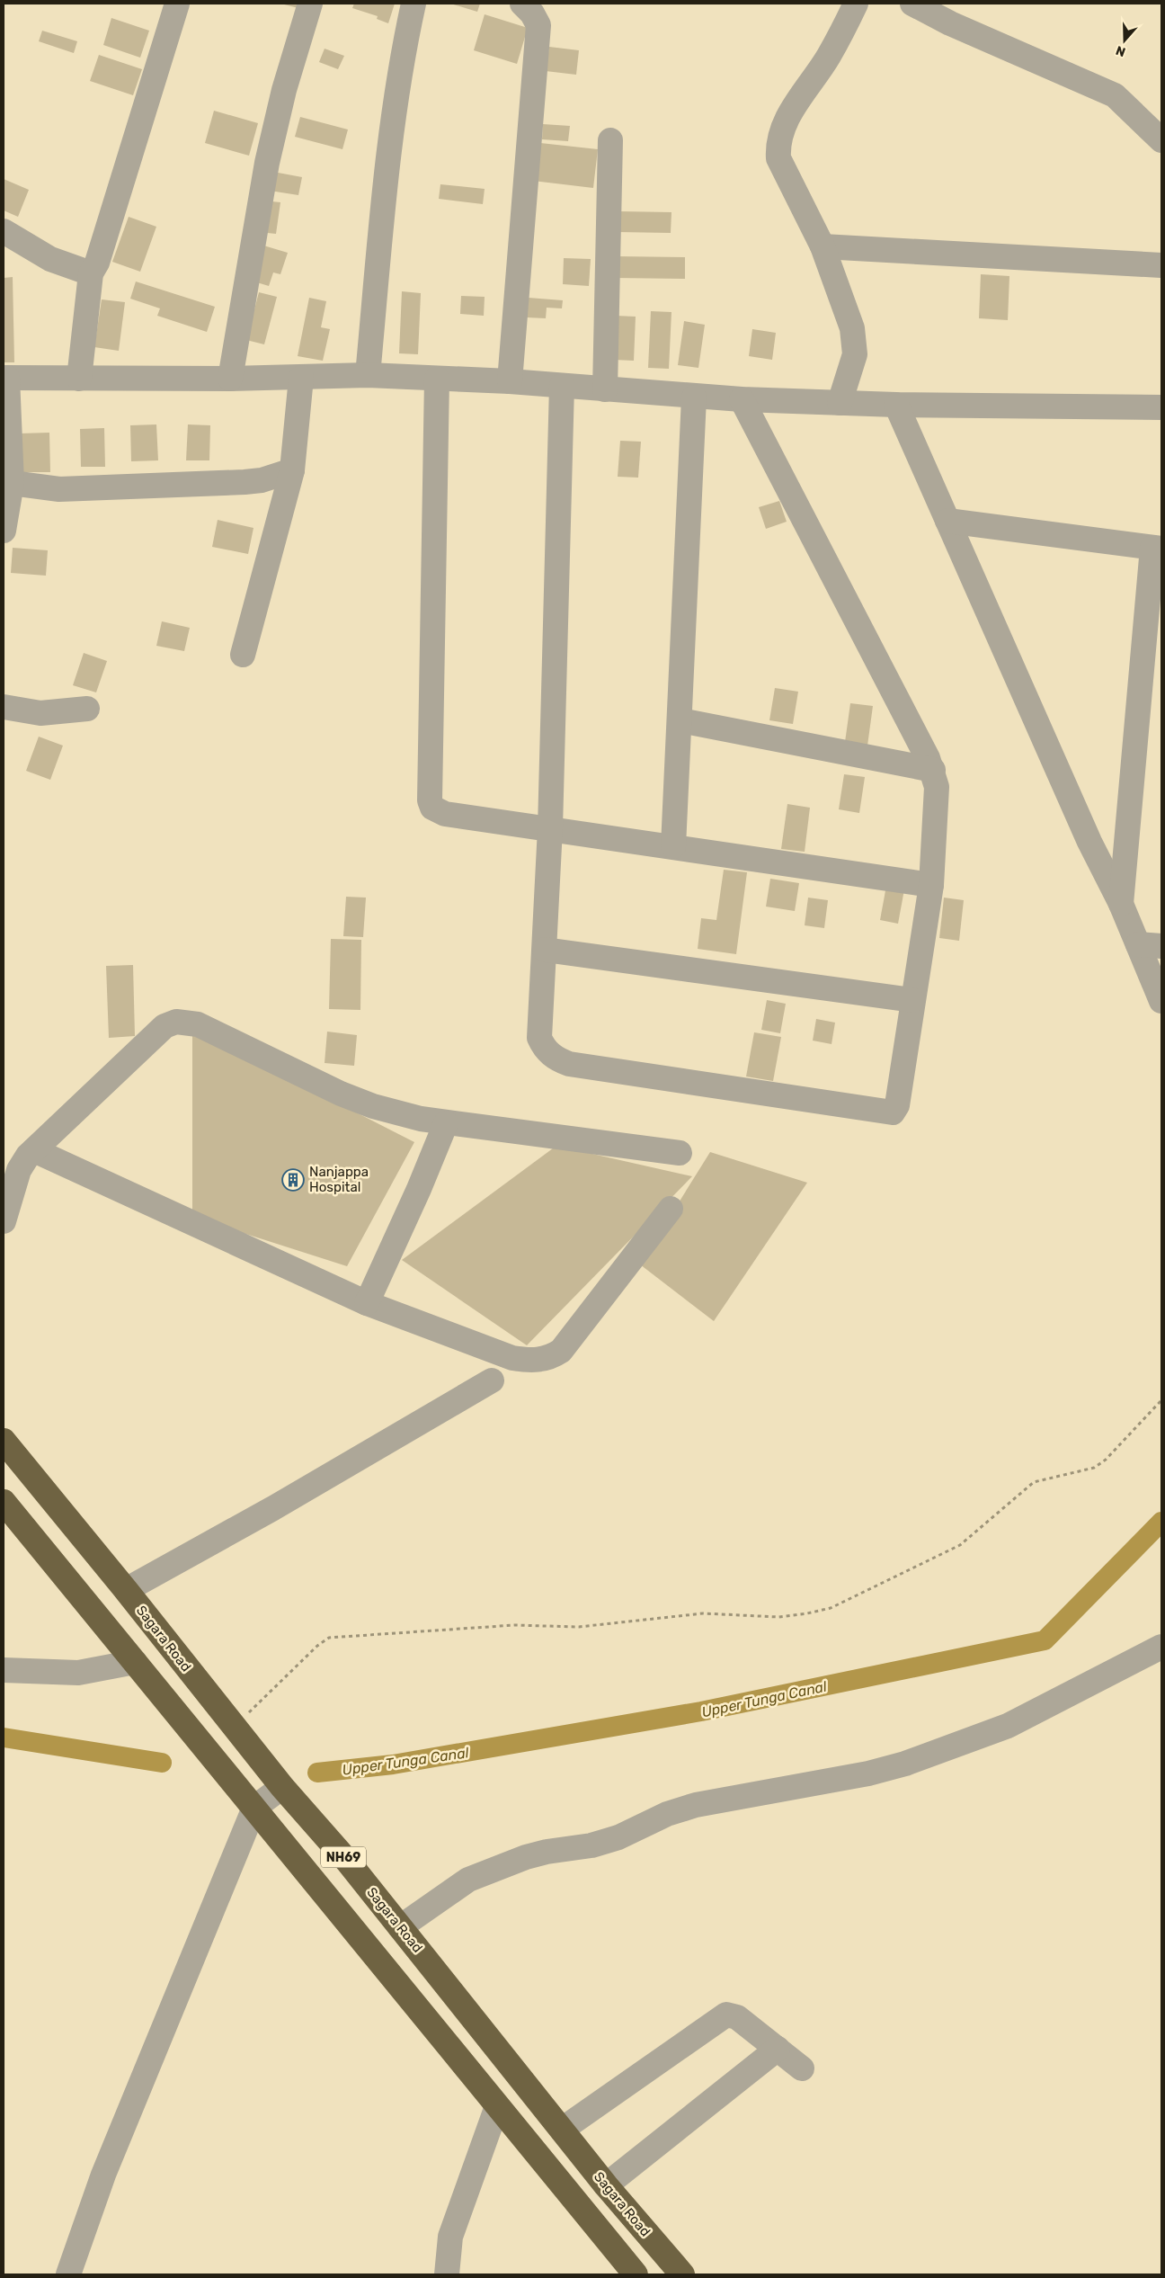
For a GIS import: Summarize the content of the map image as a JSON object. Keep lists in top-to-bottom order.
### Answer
{
  "streets": {
    "highway": ["Sagara Road", "NH69"]
  },
  "water": ["Upper Tunga Canal"],
  "places": {
    "building": ["Nanjappa Hospital"]
  },
  "north": "bottom"
}
